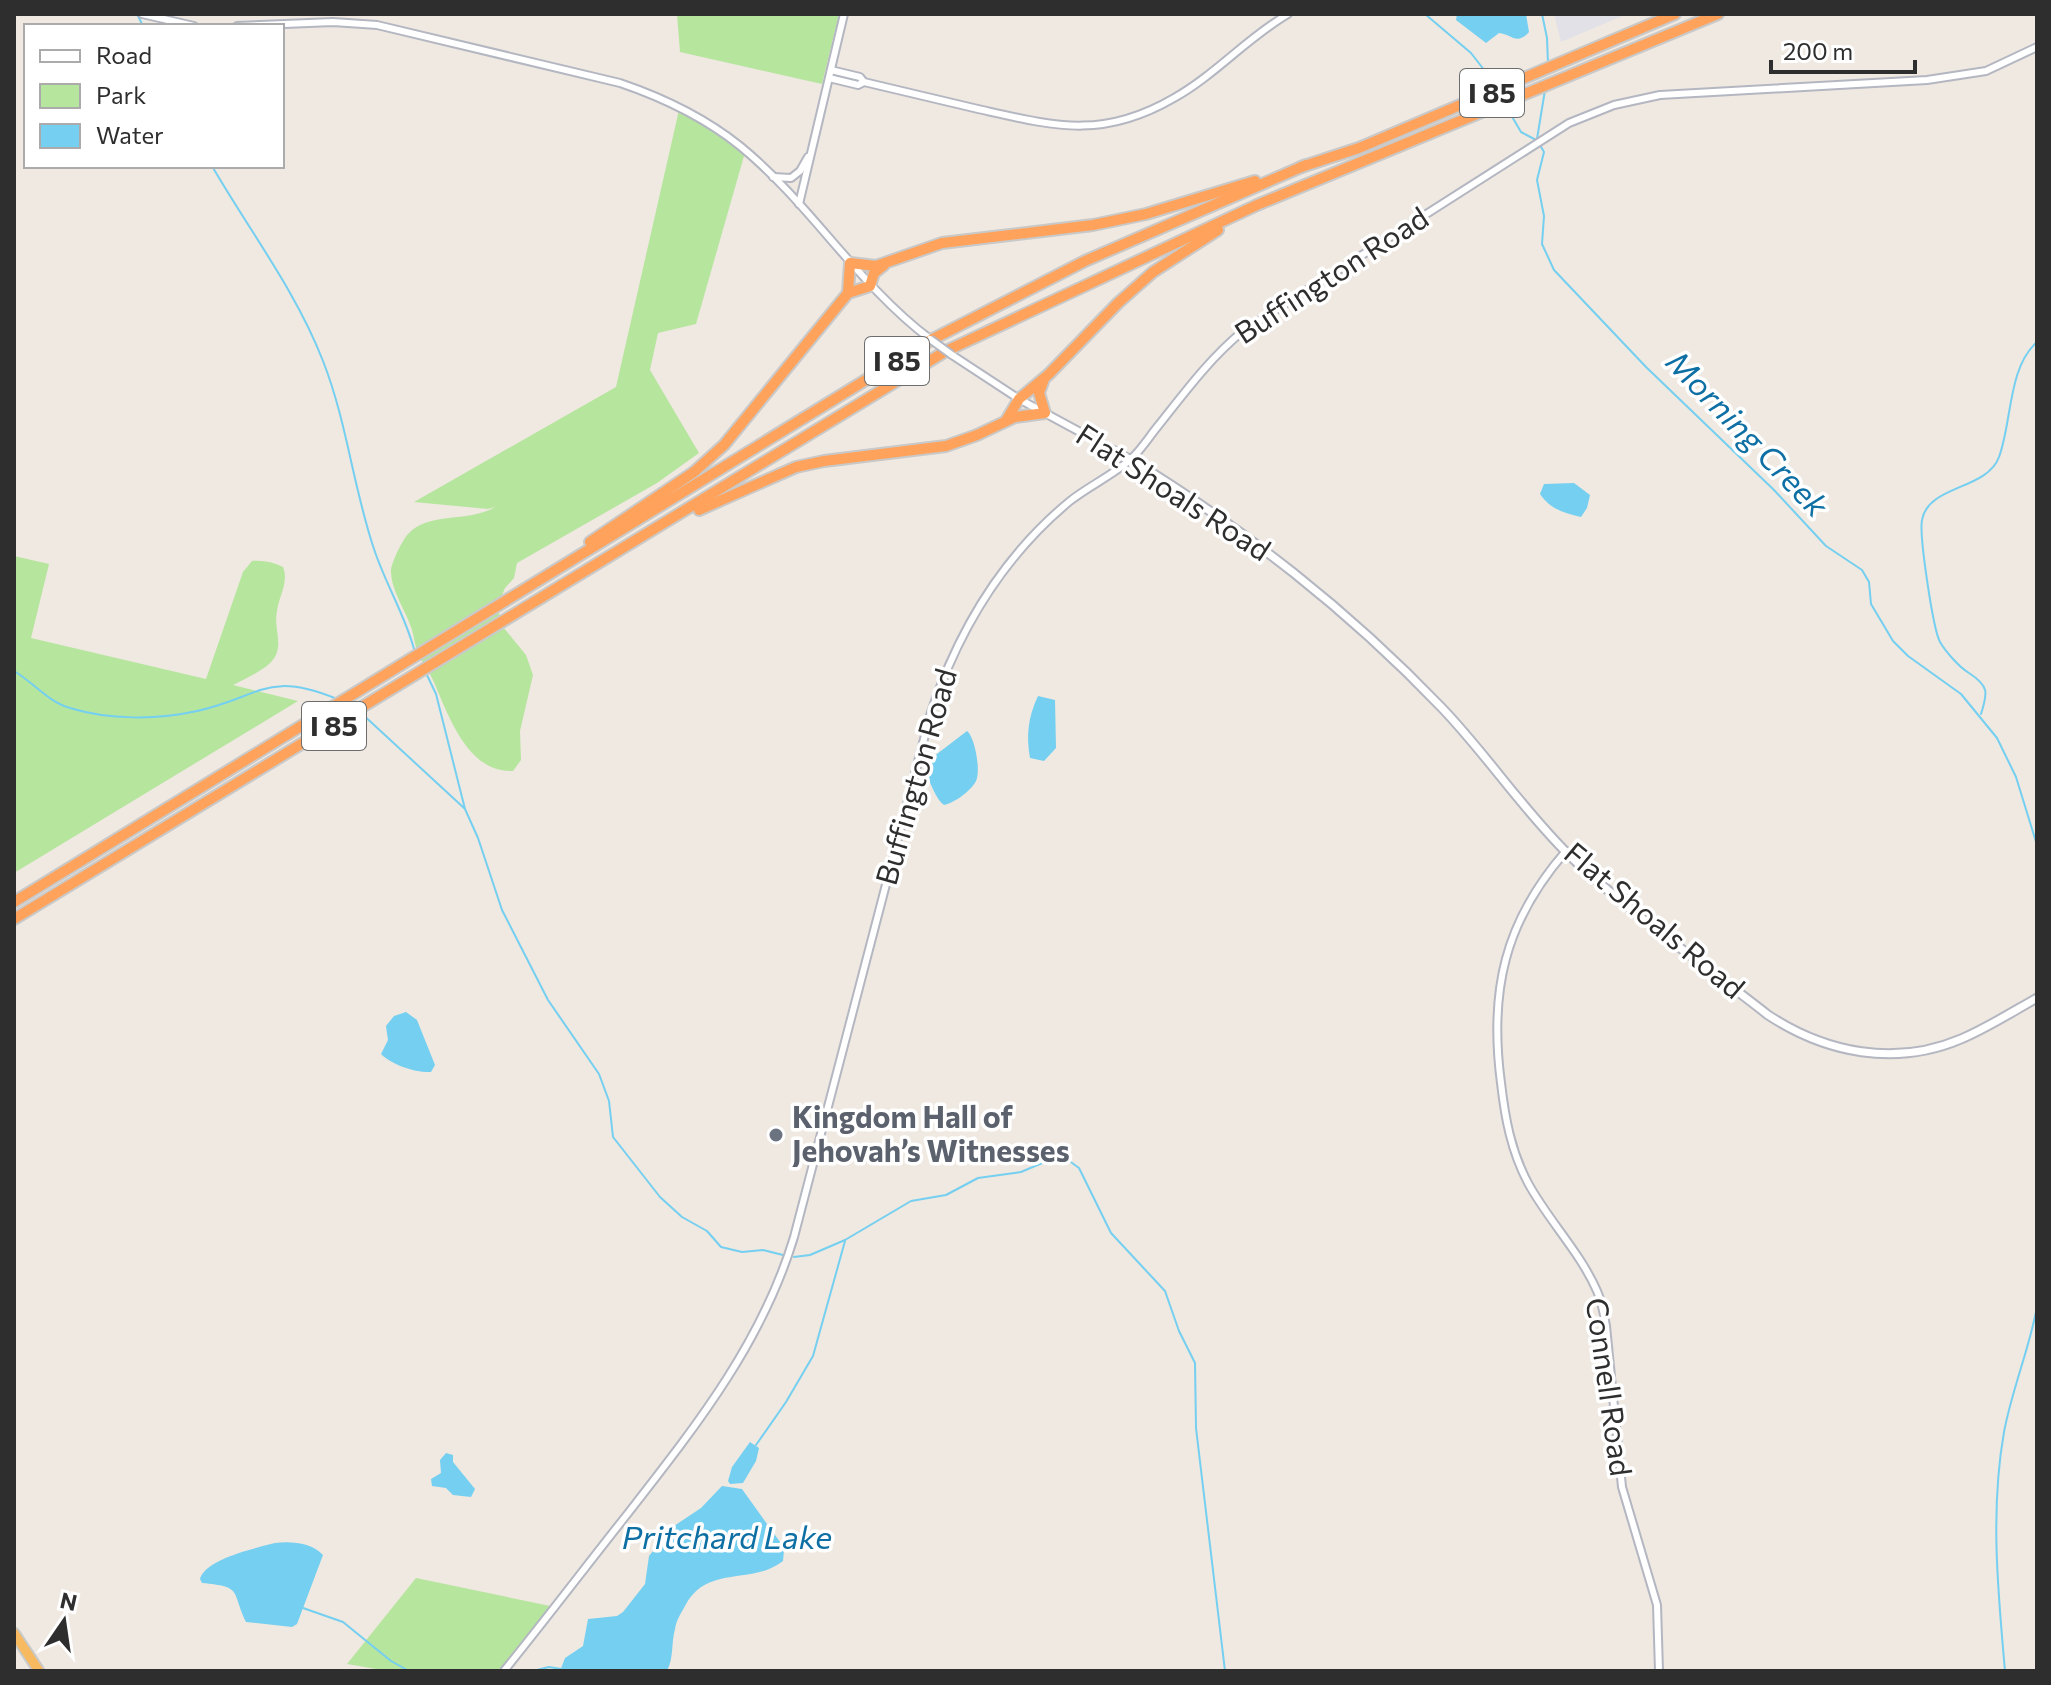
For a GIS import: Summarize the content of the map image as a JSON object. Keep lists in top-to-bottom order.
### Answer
{
  "streets": {
    "highway": ["I 85"],
    "main road": ["Flat Shoals Road"],
    "street": ["Buffington Road", "Connell Road"]
  },
  "crossings": [
    ["Buffington Road", "Flat Shoals Road"],
    ["Flat Shoals Road", "Connell Road"]
  ],
  "water": ["Morning Creek", "Pritchard Lake"],
  "places": ["Kingdom Hall of Jehovah’s Witnesses"],
  "legend": ["Road", "Park", "Water"],
  "scale_bar": "200 m",
  "north": "top"
}
